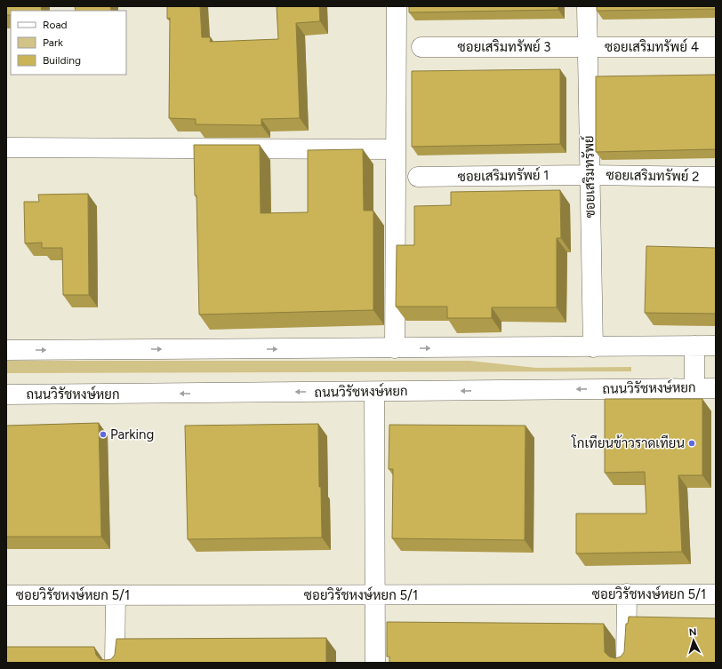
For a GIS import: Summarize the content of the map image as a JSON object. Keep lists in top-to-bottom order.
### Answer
{
  "streets": {
    "street": [
      "ซอยเสริมทรัพย์ 3",
      "ซอยเสริมทรัพย์ 4",
      "ซอยเสริมทรัพย์ 1",
      "ซอยเสริมทรัพย์ 2",
      "ซอยเสริมทรัพย์",
      "ถนนวิรัชหงษ์หยก",
      "ซอยวิรัชหงษ์หยก 5/1"
    ]
  },
  "crossings": [
    ["ซอยเสริมทรัพย์ 3", "ซอยเสริมทรัพย์ 4"],
    ["ซอยเสริมทรัพย์ 3", "ซอยเสริมทรัพย์"],
    ["ซอยเสริมทรัพย์ 4", "ซอยเสริมทรัพย์"],
    ["ซอยเสริมทรัพย์ 1", "ซอยเสริมทรัพย์ 2"],
    ["ซอยเสริมทรัพย์ 1", "ซอยเสริมทรัพย์"],
    ["ซอยเสริมทรัพย์ 2", "ซอยเสริมทรัพย์"]
  ],
  "places": ["Parking", "โกเทียนข้าวราดเทียน"],
  "legend": ["Road", "Park", "Building"],
  "north": "top"
}
